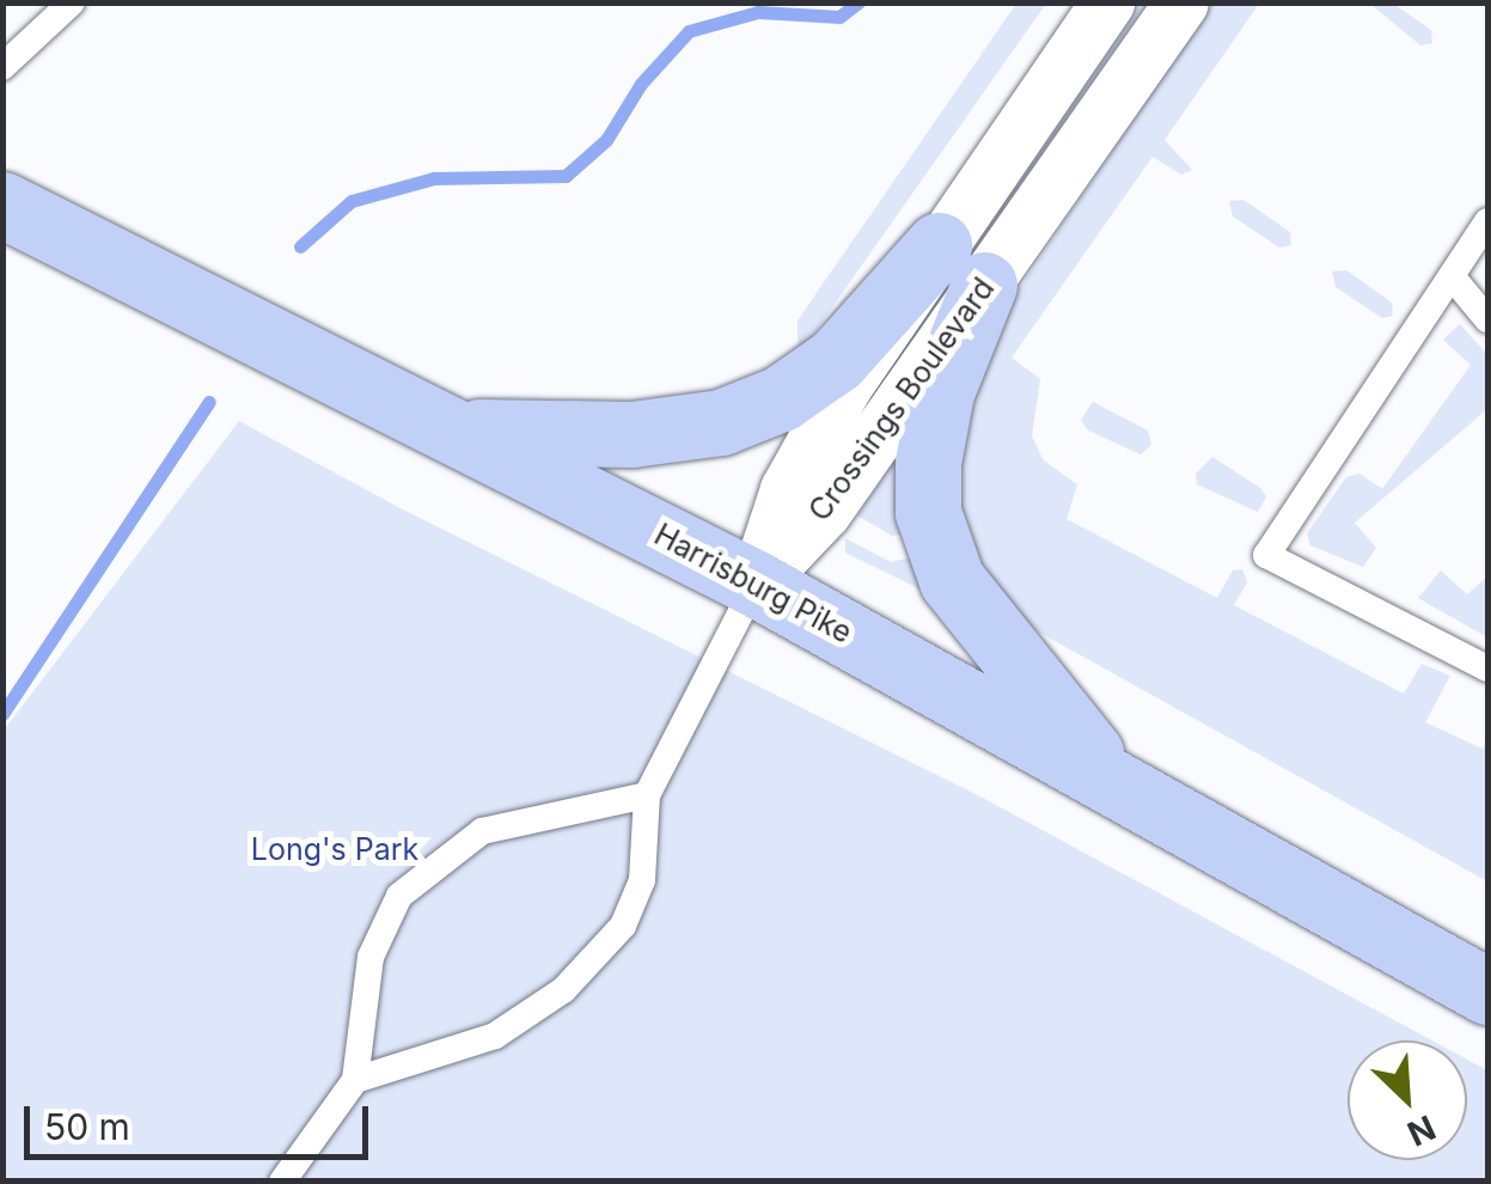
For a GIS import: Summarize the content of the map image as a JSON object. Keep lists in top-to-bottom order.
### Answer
{
  "streets": {
    "main road": ["Harrisburg Pike"],
    "street": ["Crossings Boulevard"]
  },
  "crossings": [
    ["Crossings Boulevard", "Harrisburg Pike"]
  ],
  "parks": ["Long's Park"],
  "scale_bar": "50 m",
  "north": "bottom right"
}
